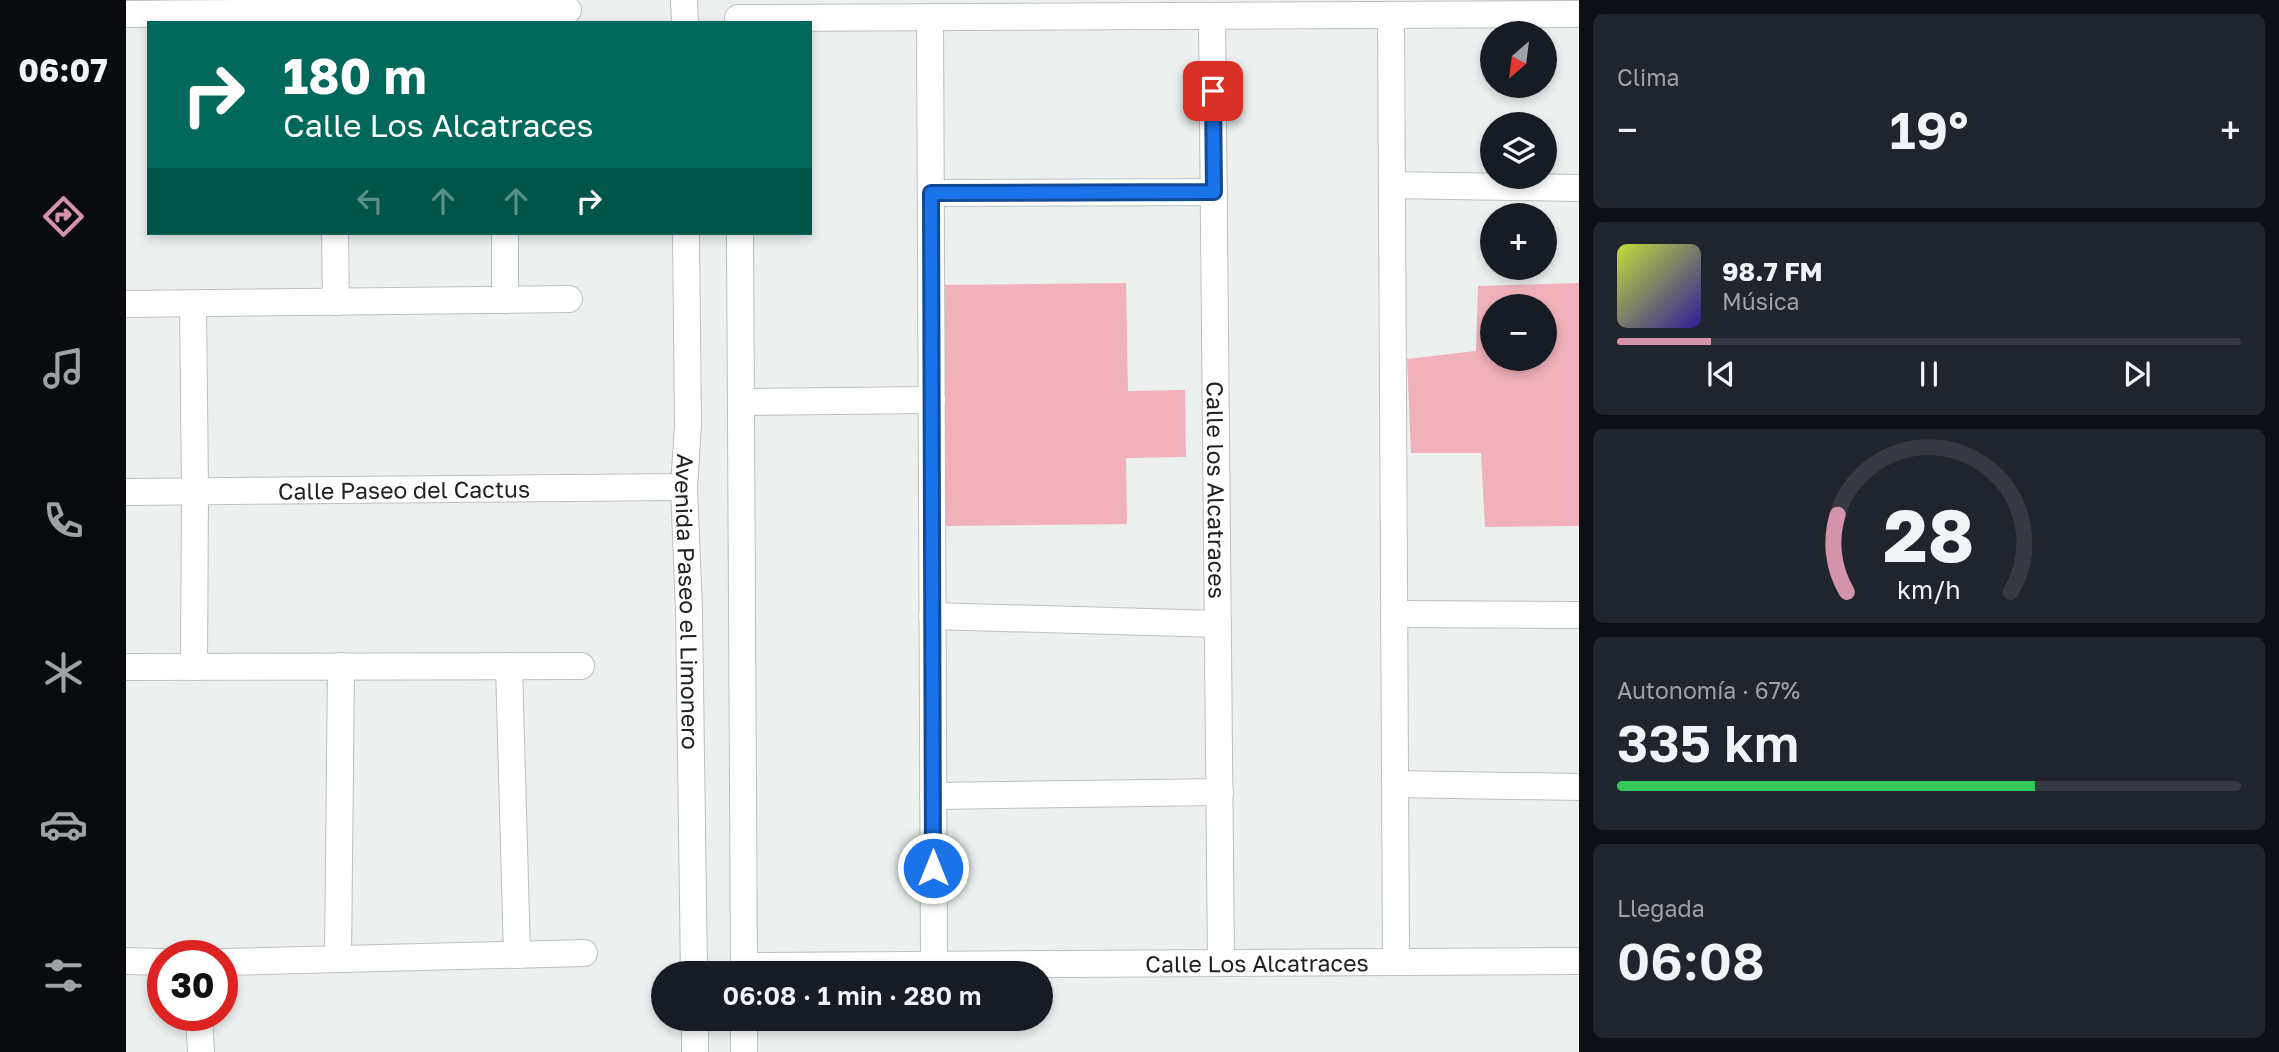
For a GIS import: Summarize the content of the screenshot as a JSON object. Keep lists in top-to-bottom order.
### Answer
{
  "streets": {
    "street": [
      "Calle Paseo del Cactus",
      "Calle los Alcatraces",
      "Avenida Paseo el Limonero",
      "Calle Los Alcatraces"
    ]
  },
  "crossings": [
    ["Calle Paseo del Cactus", "Avenida Paseo el Limonero"],
    ["Calle los Alcatraces", "Calle Los Alcatraces"]
  ],
  "north": "bottom left",
  "page": {
    "tabs": "06:07",
    "tile": [
      "Clima",
      ["Autonomía · 67%", "335 km"],
      ["Llegada", "06:08"]
    ],
    "map_buttons": ["+", "−"],
    "turn": ["180 m", "Calle Los Alcatraces"],
    "heat": ["−", "19°", "+"],
    "song": ["98.7 FM", "Música"],
    "limit": "30",
    "trip": "06:08 · 1 min · 280 m",
    "gauge": ["28", "km/h"]
  }
}
